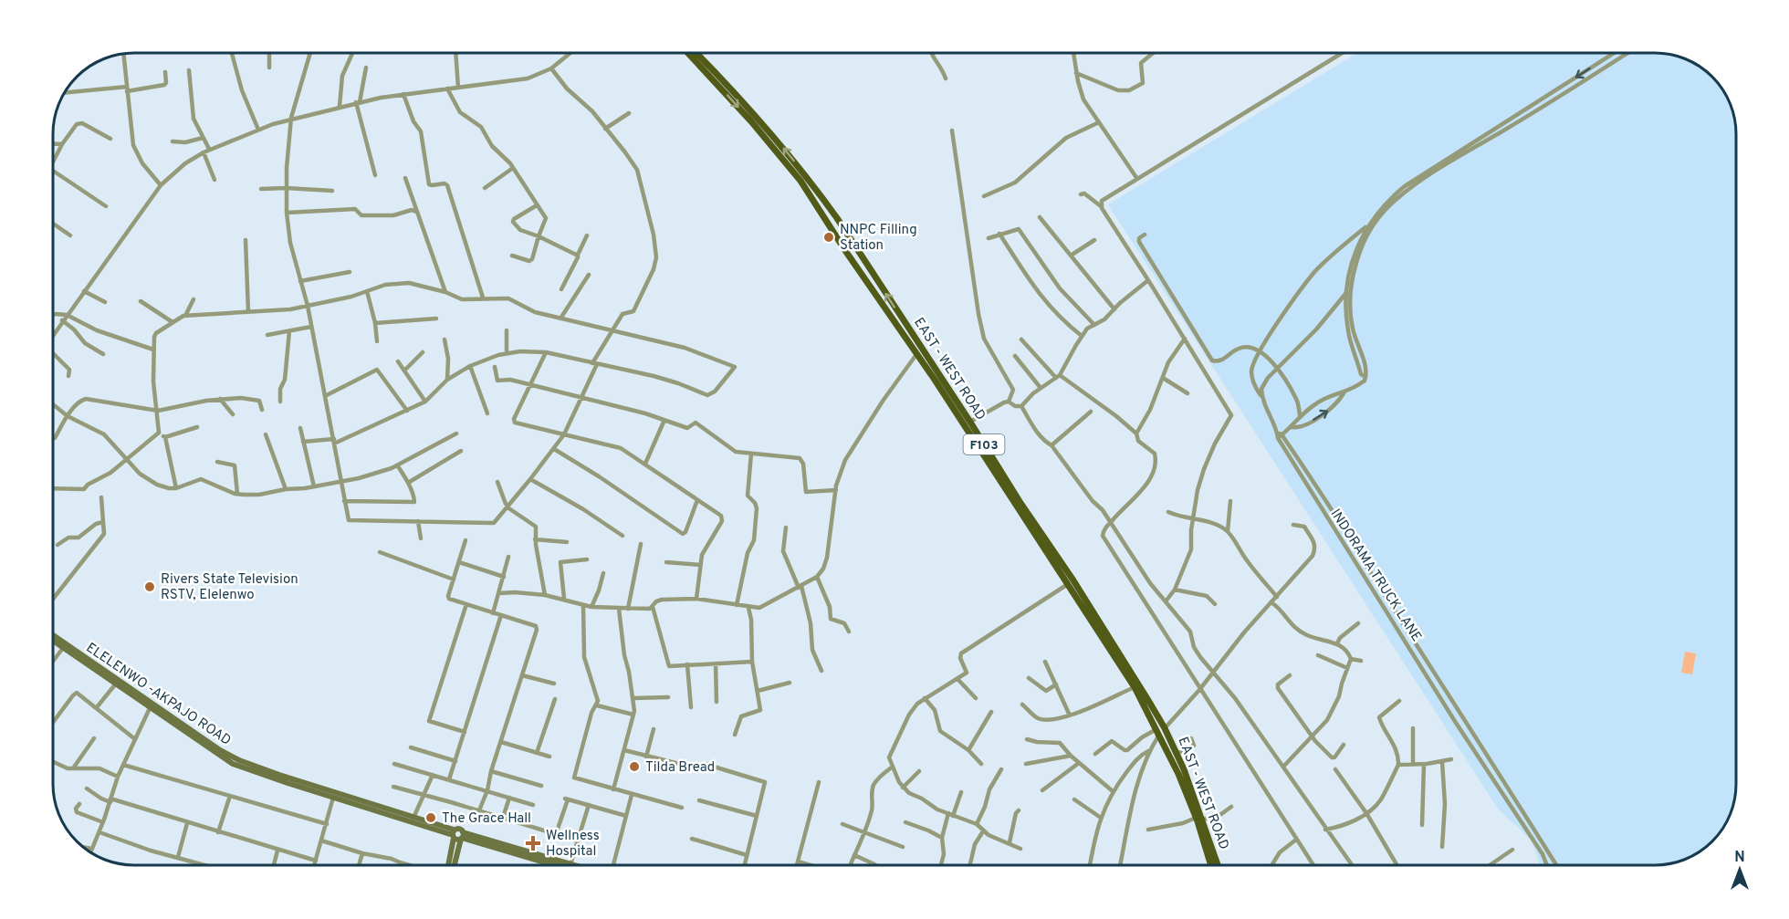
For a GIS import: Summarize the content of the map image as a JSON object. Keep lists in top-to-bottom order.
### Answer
{
  "streets": {
    "main road": ["EAST - WEST ROAD", "F103", "ELELENWO -AKPAJO ROAD"],
    "street": ["INDORAMA TRUCK LANE"]
  },
  "places": {
    "other": [
      "NNPC Filling Station",
      "Rivers State Television RSTV, Elelenwo",
      "Tilda Bread",
      "The Grace Hall"
    ],
    "health": ["Wellness Hospital"]
  },
  "north": "top"
}
